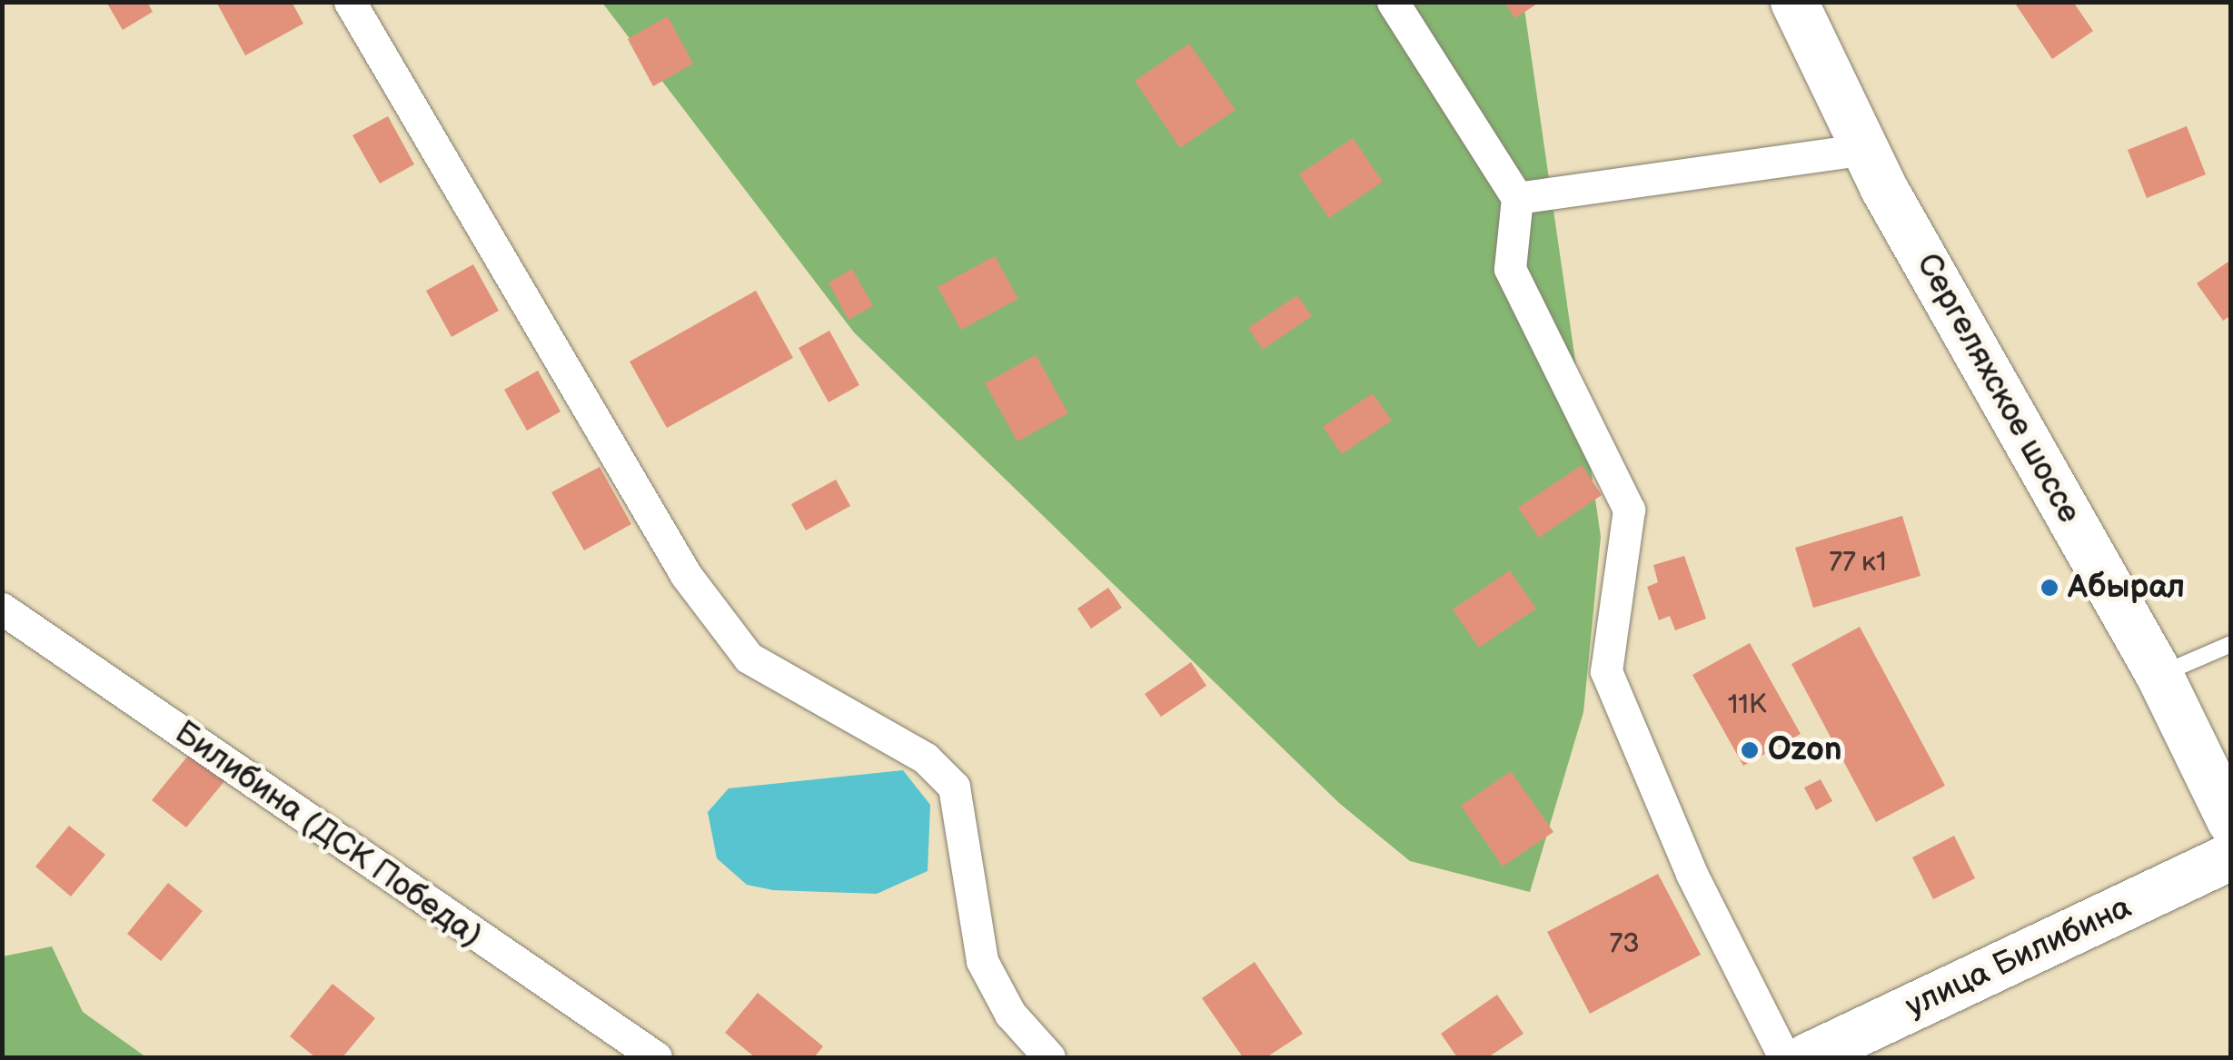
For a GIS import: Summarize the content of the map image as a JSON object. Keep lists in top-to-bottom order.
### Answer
{
  "streets": {
    "main road": ["Сергеляхское шоссе", "улица Билибина"],
    "street": ["Билибина (ДСК Победа)"]
  },
  "places": ["Абырал", "Ozon"],
  "house_numbers": ["77 к1", "11К", "73"]
}
